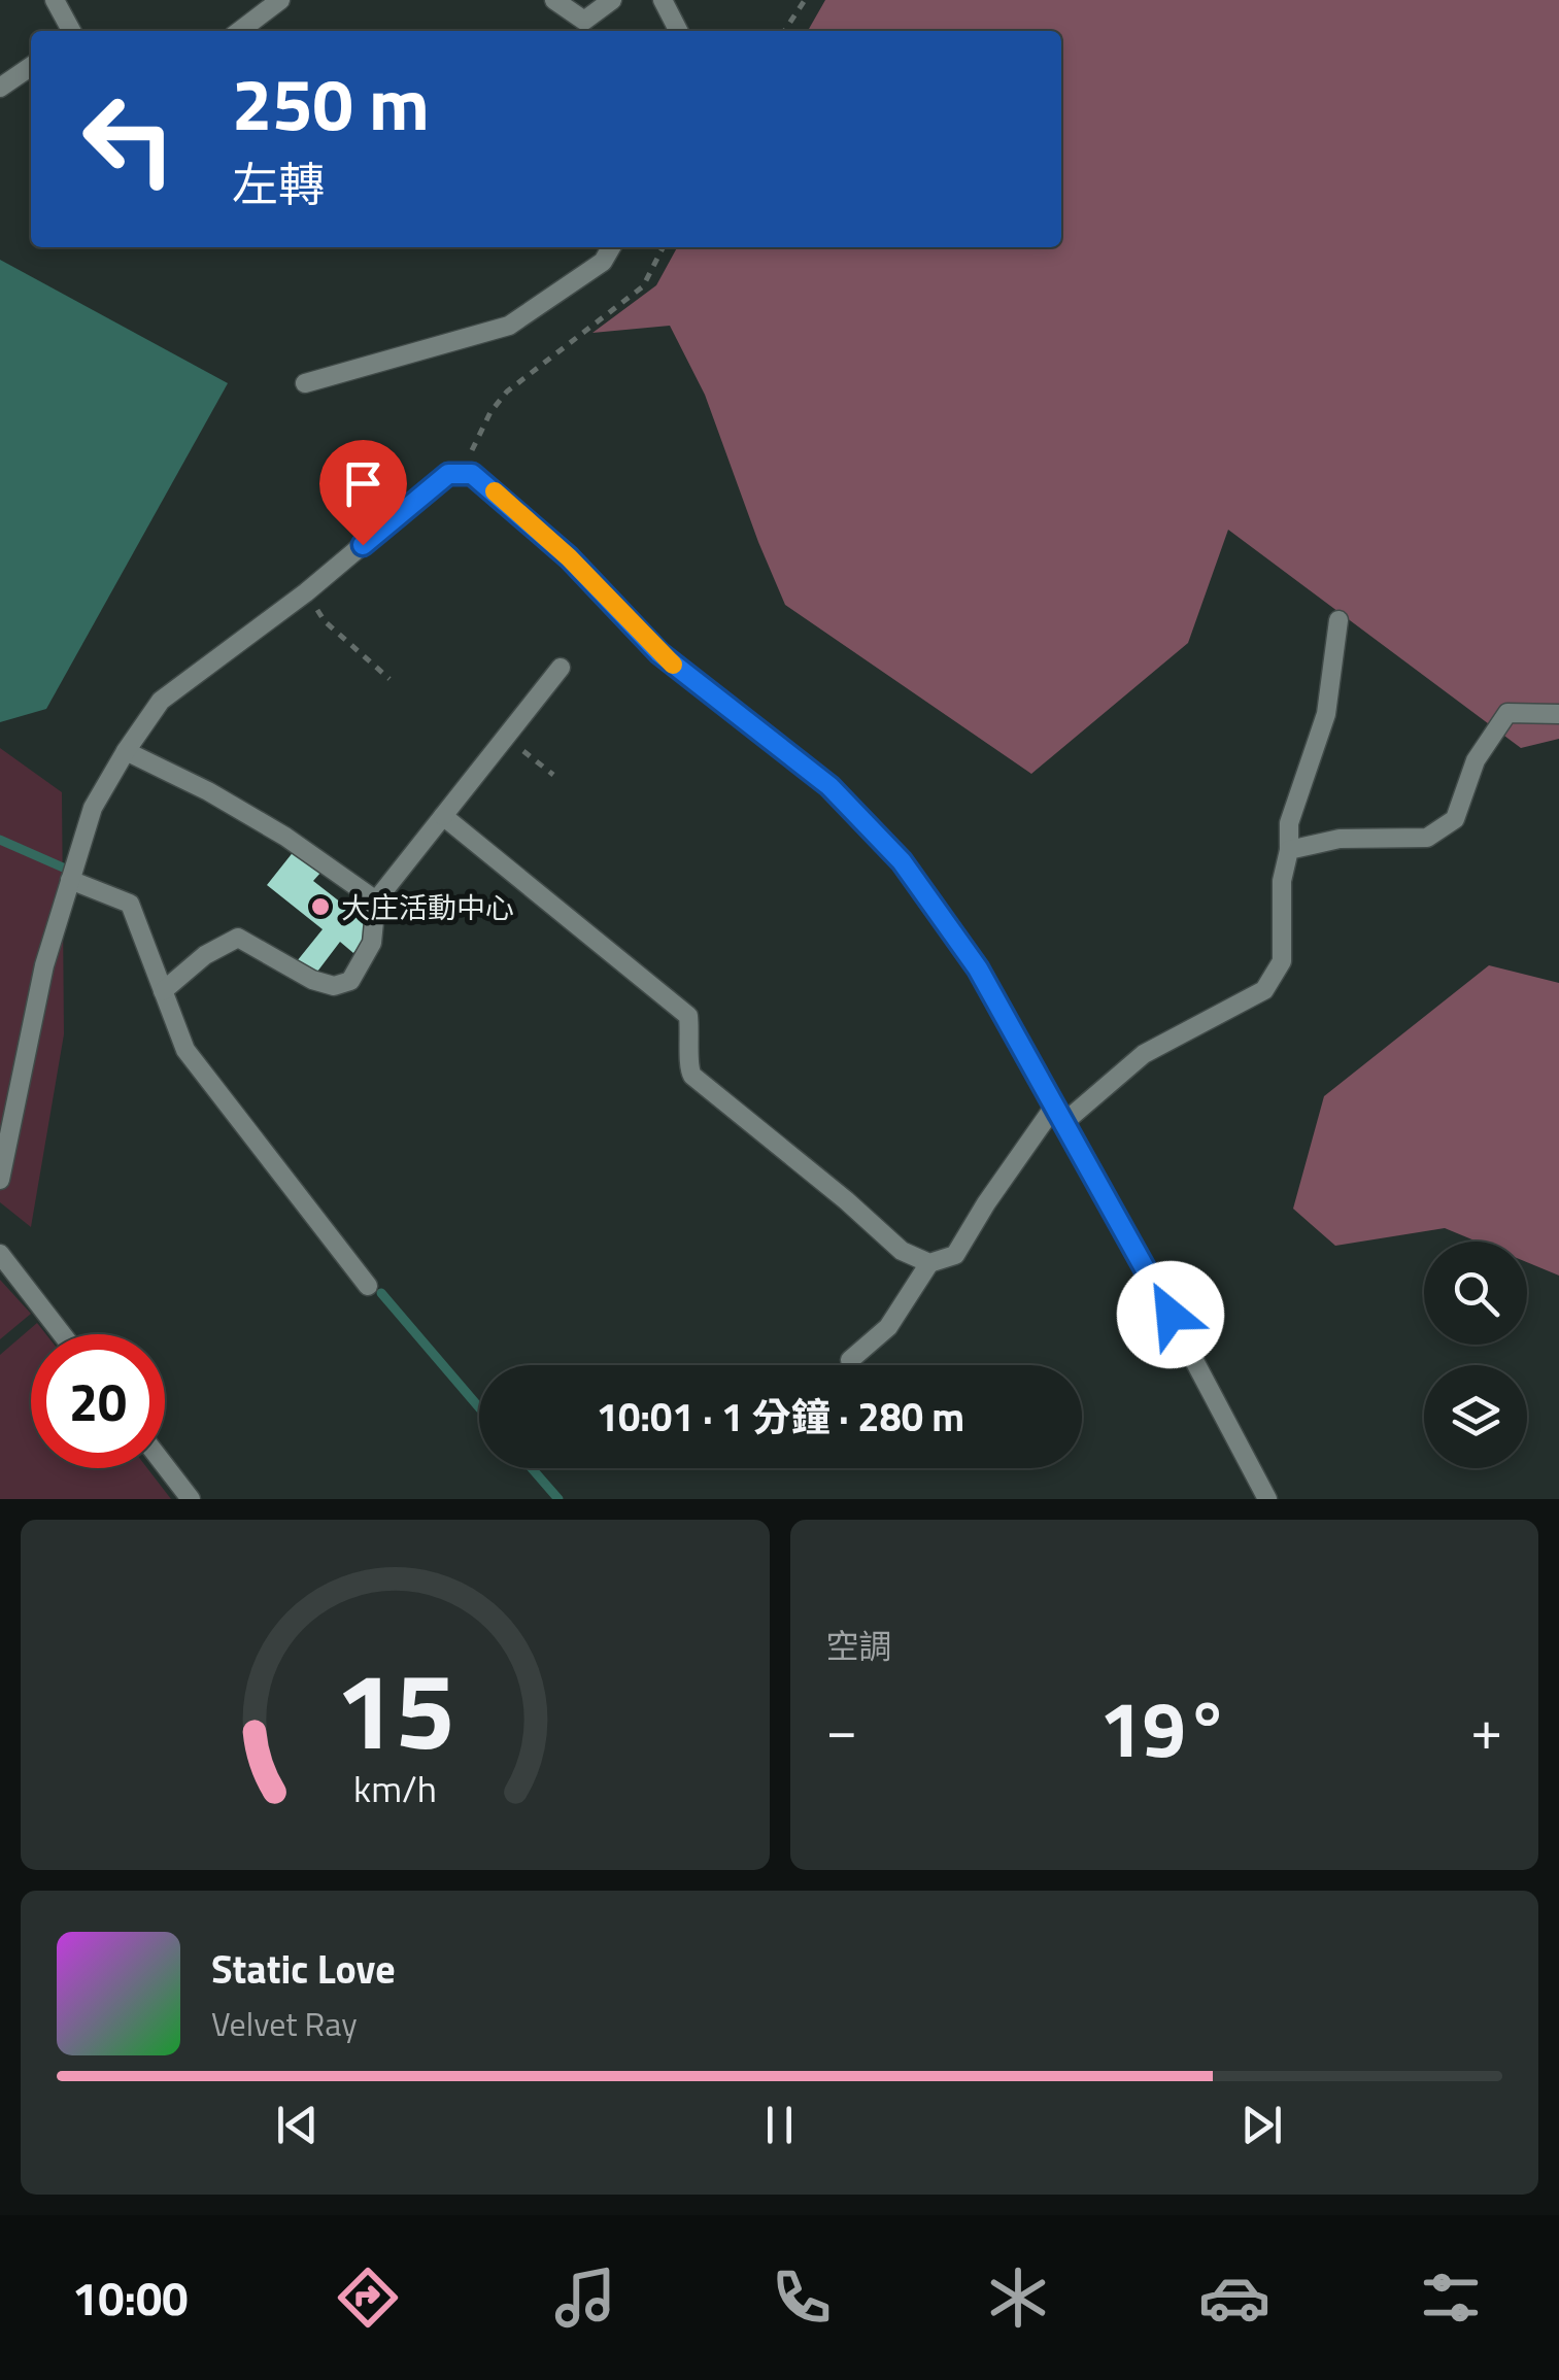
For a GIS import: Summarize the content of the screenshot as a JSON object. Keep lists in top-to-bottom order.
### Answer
{
  "places": ["大庄活動中心"],
  "page": {
    "turn": ["250 m", "左轉"],
    "limit": "20",
    "trip": "10:01 · 1 分鐘 · 280 m",
    "tile": "空調",
    "heat": ["−", "19°", "+"],
    "song": ["Static Love", "Velvet Ray"],
    "tabs": "10:00",
    "gauge": ["15", "km/h"]
  }
}
